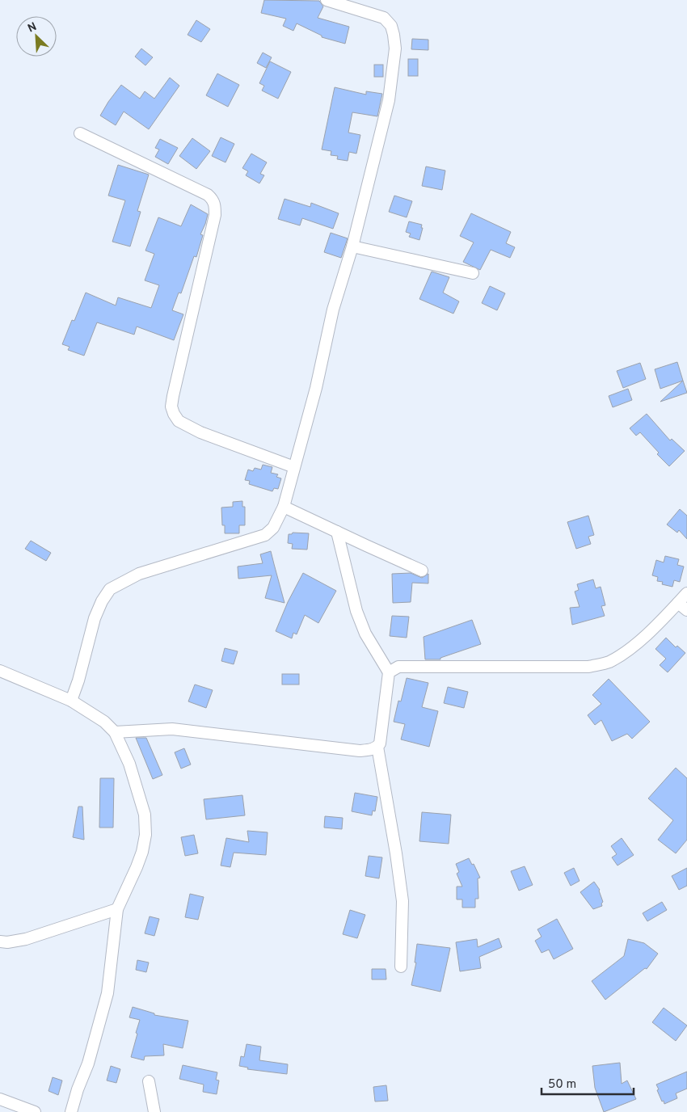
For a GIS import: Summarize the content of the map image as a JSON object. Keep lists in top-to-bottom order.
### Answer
{
  "scale_bar": "50 m",
  "north": "top left"
}
